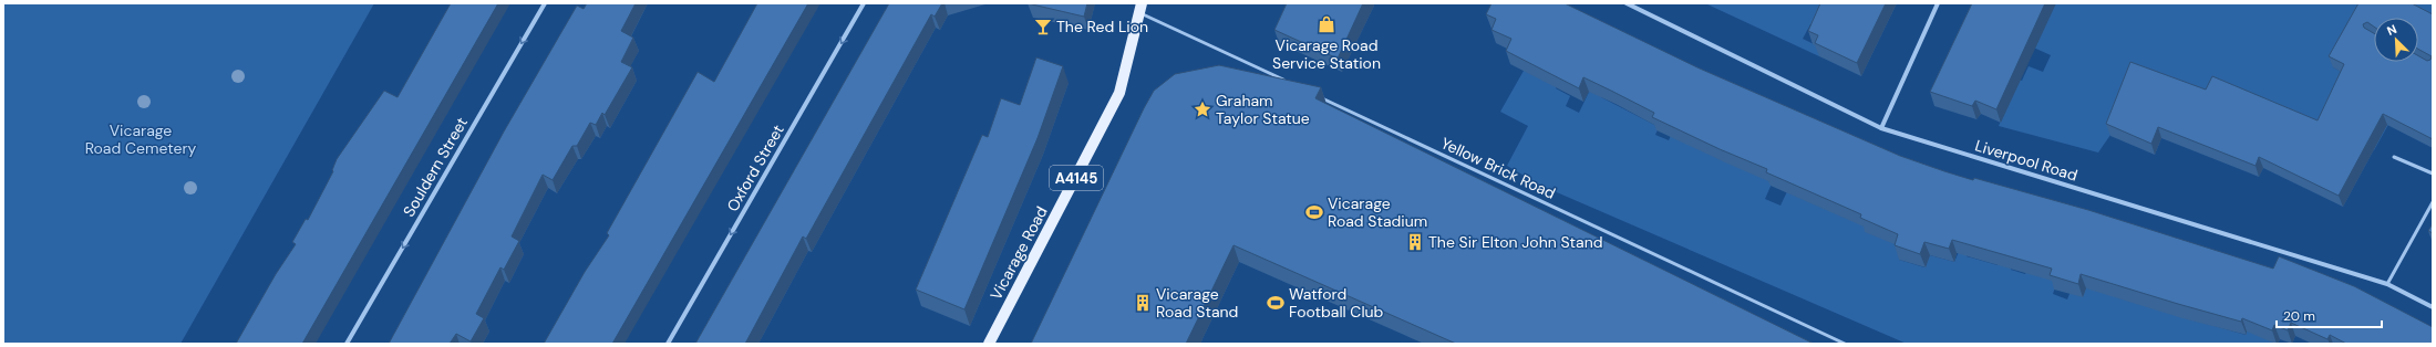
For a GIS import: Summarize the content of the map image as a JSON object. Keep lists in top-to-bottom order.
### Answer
{
  "streets": {
    "main road": ["A4145", "Vicarage Road"],
    "street": ["Liverpool Road", "Souldern Street", "Oxford Street"],
    "lane": ["Yellow Brick Road"]
  },
  "one_way": ["Souldern Street", "Oxford Street"],
  "parks": ["Vicarage Road Cemetery"],
  "places": {
    "shop": ["Vicarage Road Service Station"],
    "bar": ["The Red Lion"],
    "place": ["Graham Taylor Statue"],
    "sports": ["Vicarage Road Stadium", "Watford Football Club"],
    "building": ["The Sir Elton John Stand", "Vicarage Road Stand"]
  },
  "scale_bar": "20 m",
  "north": "top left"
}
